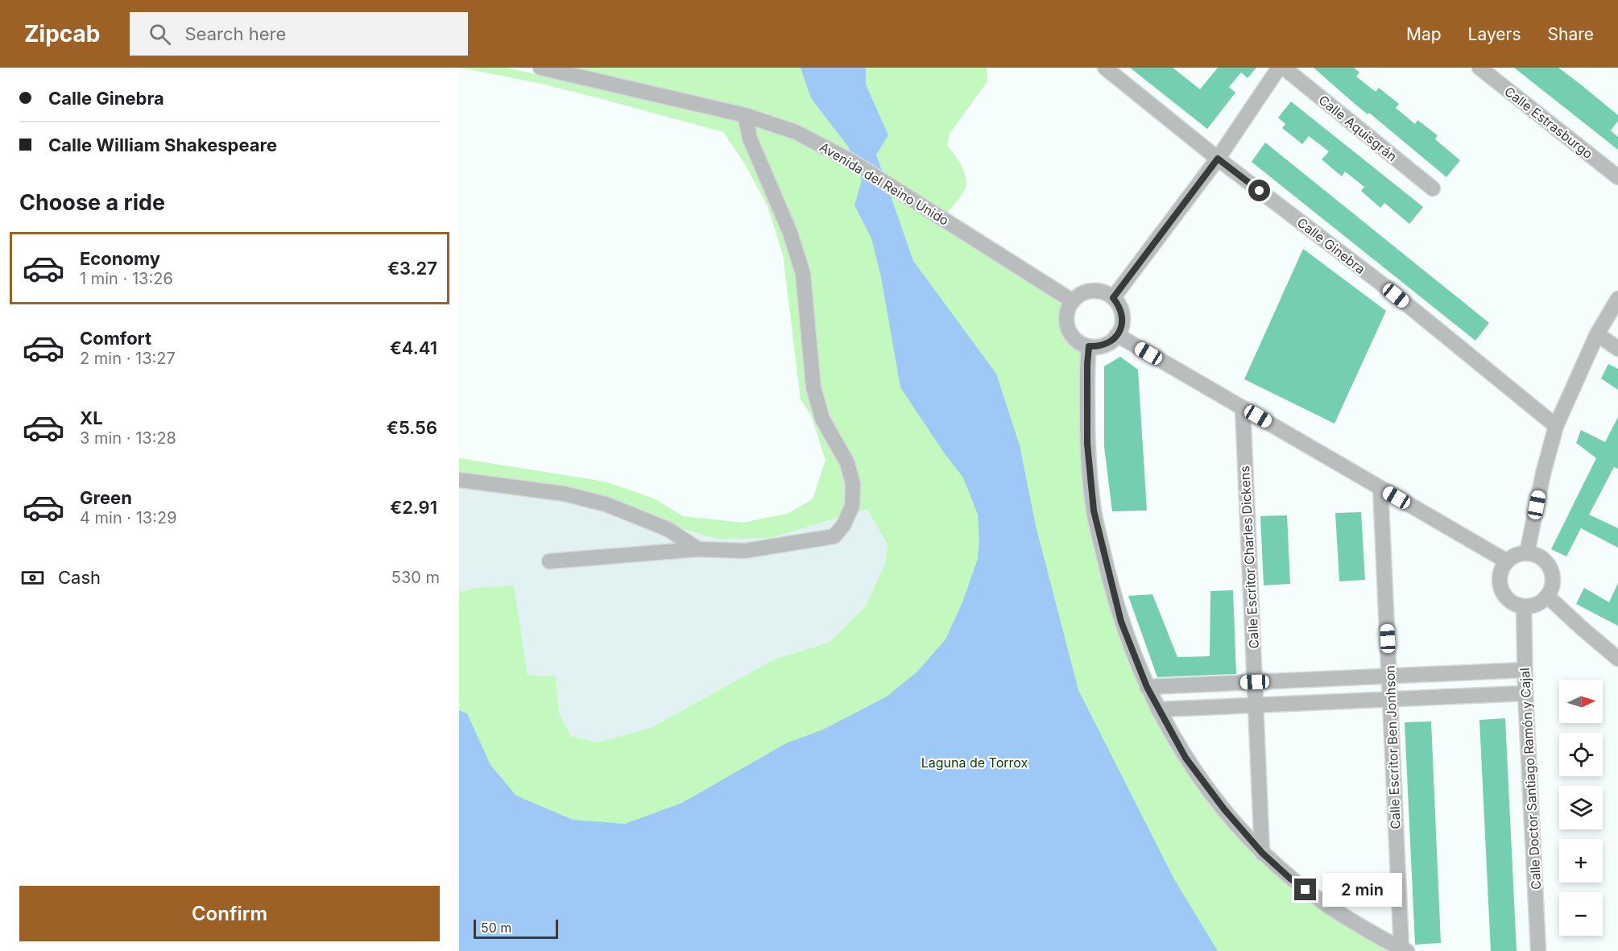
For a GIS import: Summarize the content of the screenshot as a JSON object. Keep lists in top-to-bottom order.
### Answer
{
  "streets": {
    "street": [
      "Calle Estrasburgo",
      "Calle Aquisgrán",
      "Avenida del Reino Unido",
      "Calle Ginebra",
      "Calle Escritor Charles Dickens",
      "Calle Escritor Ben Jonhson",
      "Calle Doctor Santiago Ramón y Cajal"
    ]
  },
  "parks": ["Laguna de Torrox"],
  "scale_bar": "50 m",
  "north": "right",
  "page": {
    "header": "Zipcab",
    "search": "Search here",
    "nav": ["Map", "Layers", "Share"],
    "banner": ["Calle Ginebra", "Calle William Shakespeare"],
    "heading": "Choose a ride",
    "list": [
      {
        "name": "Economy",
        "note": "1 min · 13:26",
        "value": "€3.27"
      },
      {
        "name": "Comfort",
        "note": "2 min · 13:27",
        "value": "€4.41"
      },
      {
        "name": "XL",
        "note": "3 min · 13:28",
        "value": "€5.56"
      },
      {
        "name": "Green",
        "note": "4 min · 13:29",
        "value": "€2.91"
      }
    ],
    "pay": ["Cash", "530 m"],
    "map_buttons": ["+", "−"],
    "bubble": "2 min",
    "buttons": "Confirm",
    "scale": "50 m"
  }
}
